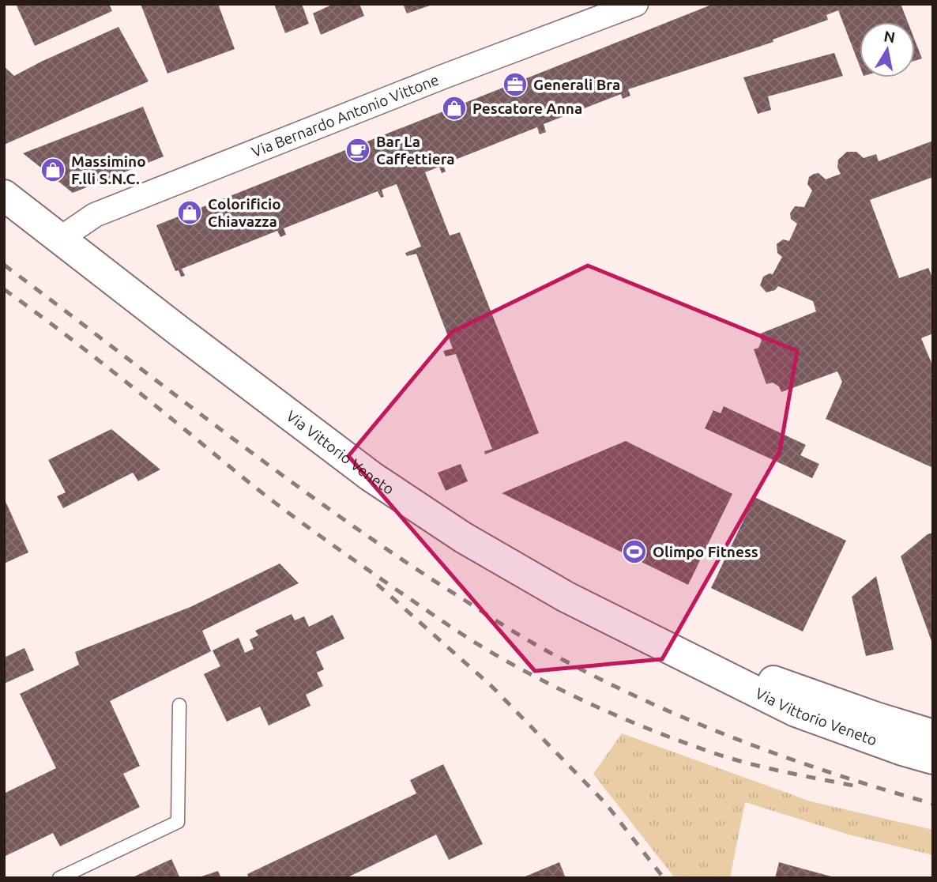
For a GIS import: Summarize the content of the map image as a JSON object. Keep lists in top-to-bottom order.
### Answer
{
  "streets": {
    "main road": ["Via Vittorio Veneto"],
    "street": ["Via Bernardo Antonio Vittone"]
  },
  "crossings": [
    ["Via Bernardo Antonio Vittone", "Via Vittorio Veneto"]
  ],
  "places": {
    "office": ["Generali Bra"],
    "shop": ["Pescatore Anna", "Massimino F.lli S.N.C.", "Colorificio Chiavazza"],
    "cafe": ["Bar La Caffettiera"],
    "sports": ["Olimpo Fitness"]
  },
  "north": "top"
}
